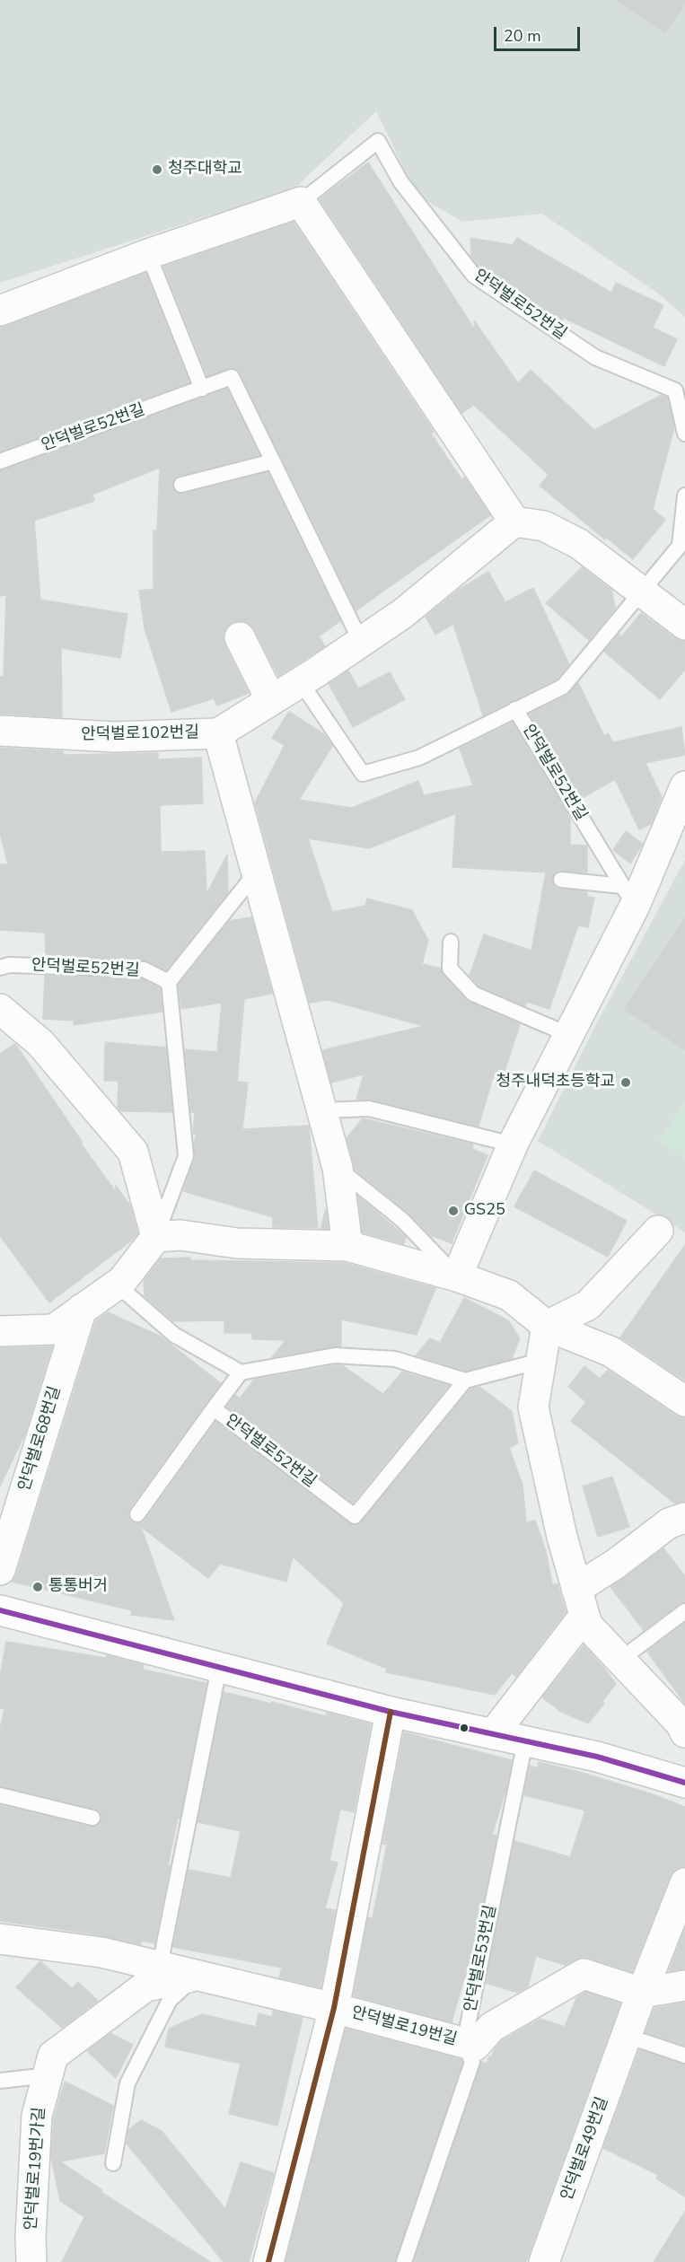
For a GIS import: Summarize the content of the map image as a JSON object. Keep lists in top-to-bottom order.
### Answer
{
  "streets": {
    "street": [
      "안덕벌로52번길",
      "안덕벌로102번길",
      "안덕벌로68번길",
      "안덕벌로19번길",
      "안덕벌로49번길",
      "안덕벌로19번가길"
    ],
    "lane": ["안덕벌로53번길"]
  },
  "crossings": [
    ["안덕벌로53번길", "안덕벌로19번길"],
    ["안덕벌로19번길", "안덕벌로49번길"],
    ["안덕벌로19번길", "안덕벌로19번가길"]
  ],
  "places": [
    "청주대학교",
    "청주내덕초등학교",
    "GS25",
    "통통버거"
  ],
  "lines": ["transit line 20"],
  "scale_bar": "20 m"
}
